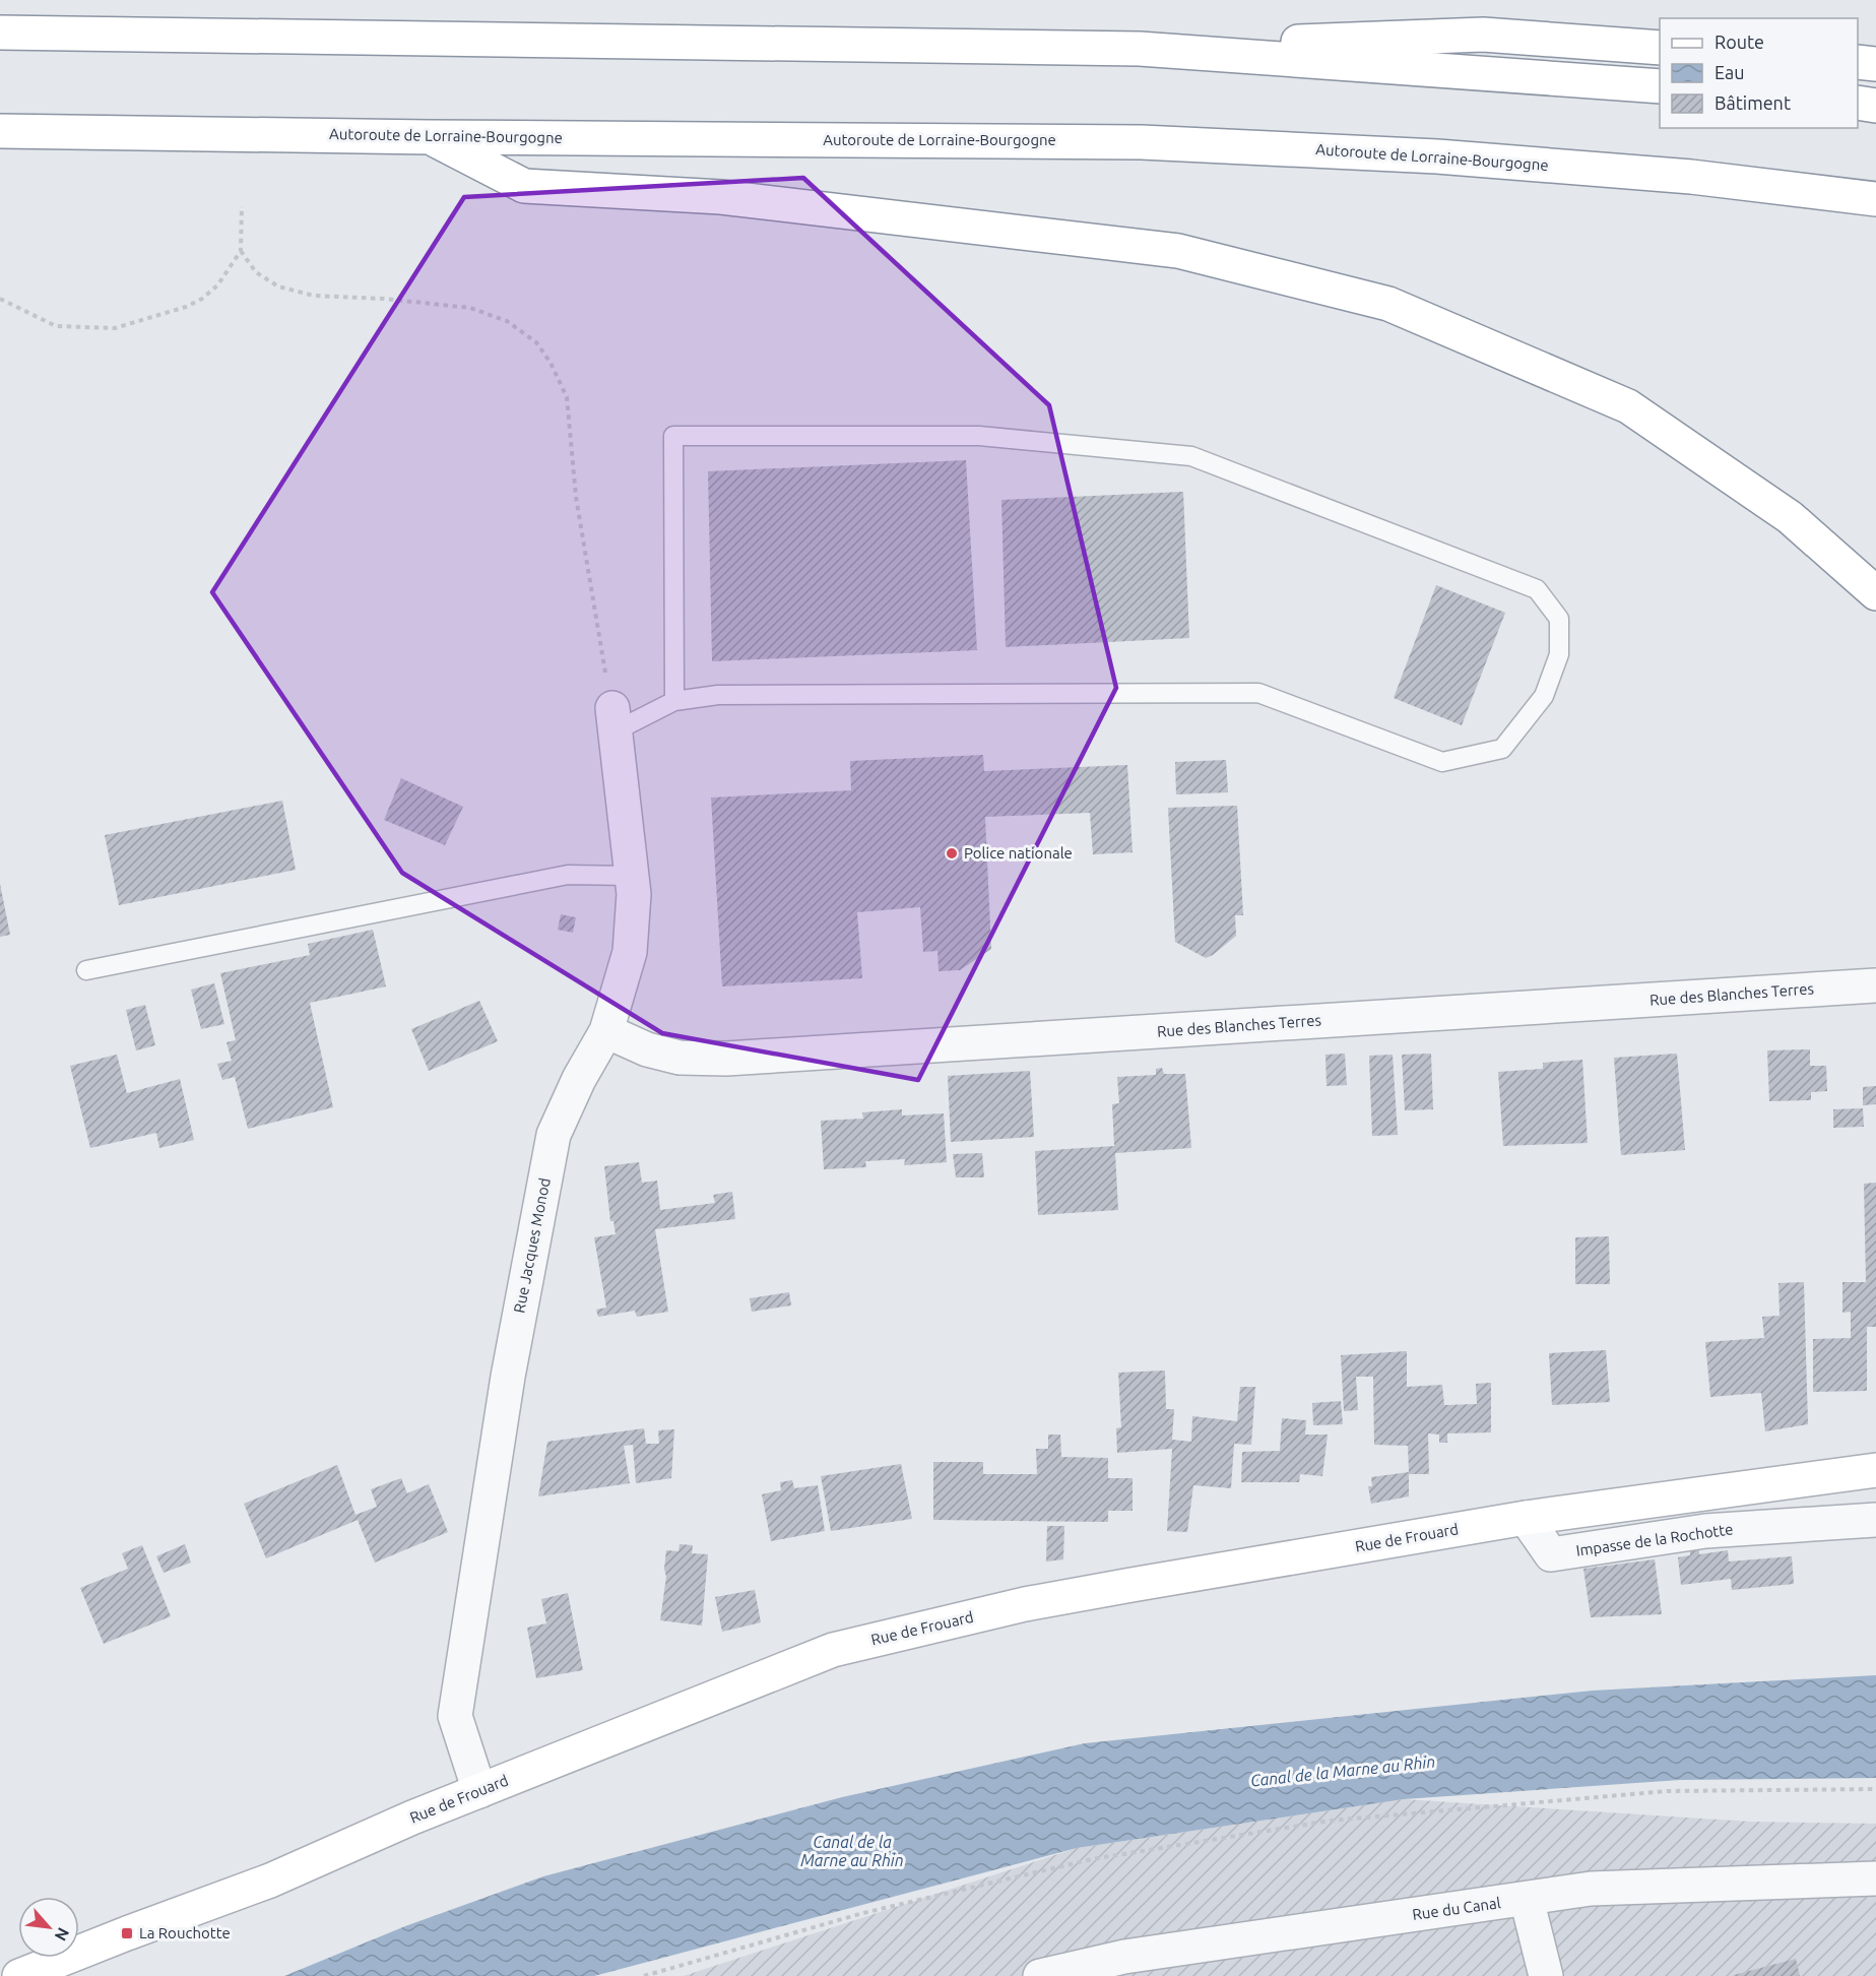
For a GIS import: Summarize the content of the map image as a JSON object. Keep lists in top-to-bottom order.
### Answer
{
  "streets": {
    "main road": ["Autoroute de Lorraine-Bourgogne", "Rue de Frouard"],
    "street": [
      "Rue des Blanches Terres",
      "Rue Jacques Monod",
      "Impasse de la Rochotte",
      "Rue du Canal"
    ]
  },
  "crossings": [
    ["Rue des Blanches Terres", "Rue Jacques Monod"],
    ["Rue Jacques Monod", "Rue de Frouard"],
    ["Rue de Frouard", "Impasse de la Rochotte"]
  ],
  "water": ["Canal de la Marne au Rhin"],
  "places": {
    "other": ["Police nationale"],
    "transit": ["La Rouchotte"]
  },
  "legend": ["Route", "Eau", "Bâtiment"],
  "north": "bottom right"
}
